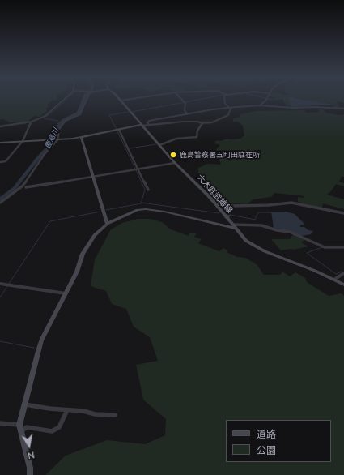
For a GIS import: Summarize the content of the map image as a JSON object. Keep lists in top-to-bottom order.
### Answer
{
  "streets": {
    "street": ["大木庭武雄線"]
  },
  "water": ["鹿島川"],
  "places": ["鹿島警察署五町田駐在所"],
  "legend": ["道路", "公園"],
  "north": "bottom"
}
